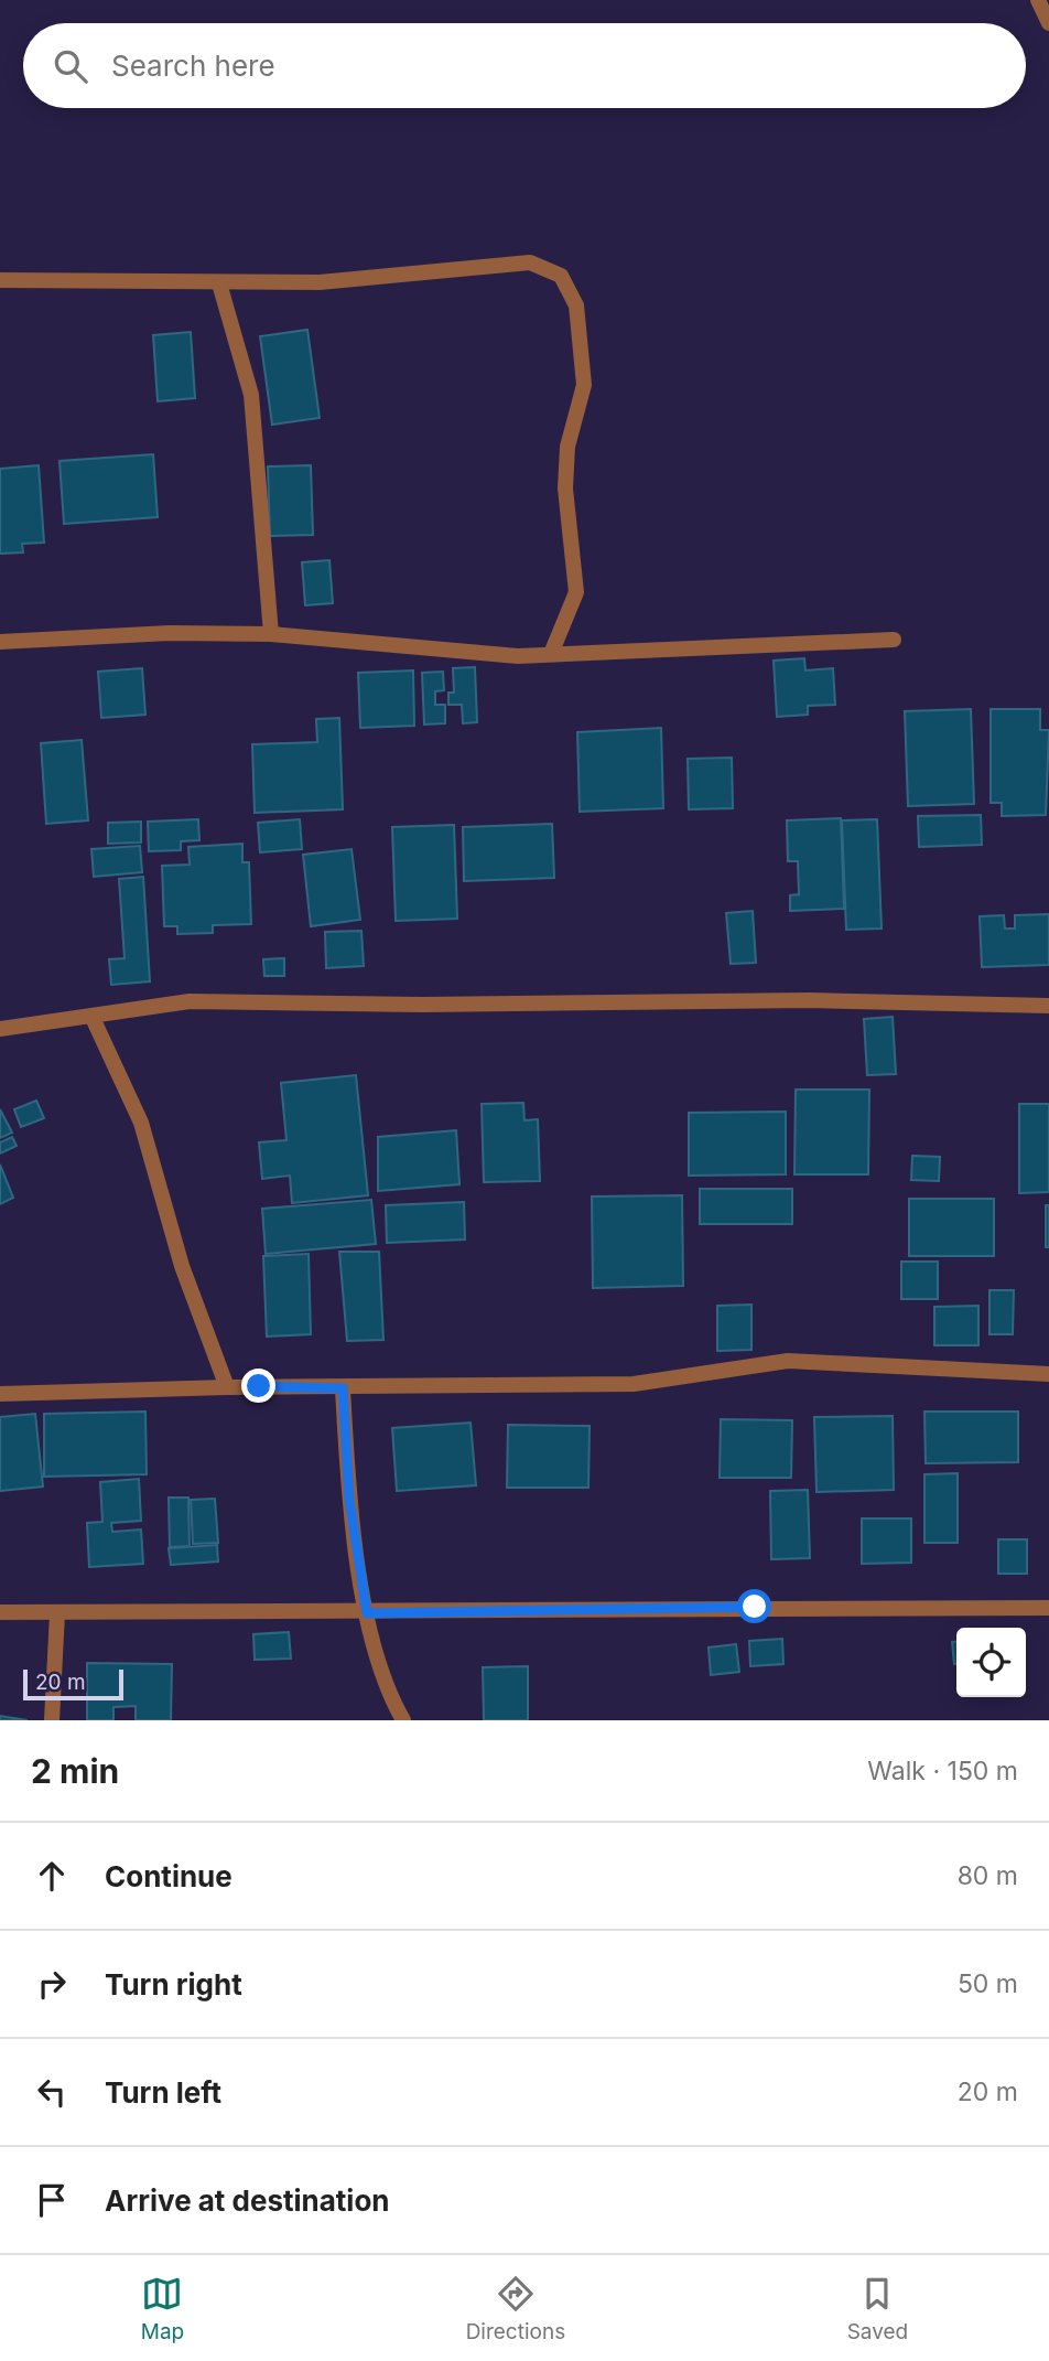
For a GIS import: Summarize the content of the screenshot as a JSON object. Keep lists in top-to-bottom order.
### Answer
{
  "scale_bar": "20 m",
  "page": {
    "search": "Search here",
    "scale": "20 m",
    "heading": ["2 min", "Walk · 150 m"],
    "list": [
      ["Continue", "80 m"],
      ["Turn right", "50 m"],
      ["Turn left", "20 m"],
      "Arrive at destination"
    ],
    "nav": ["Map", "Directions", "Saved"]
  }
}
